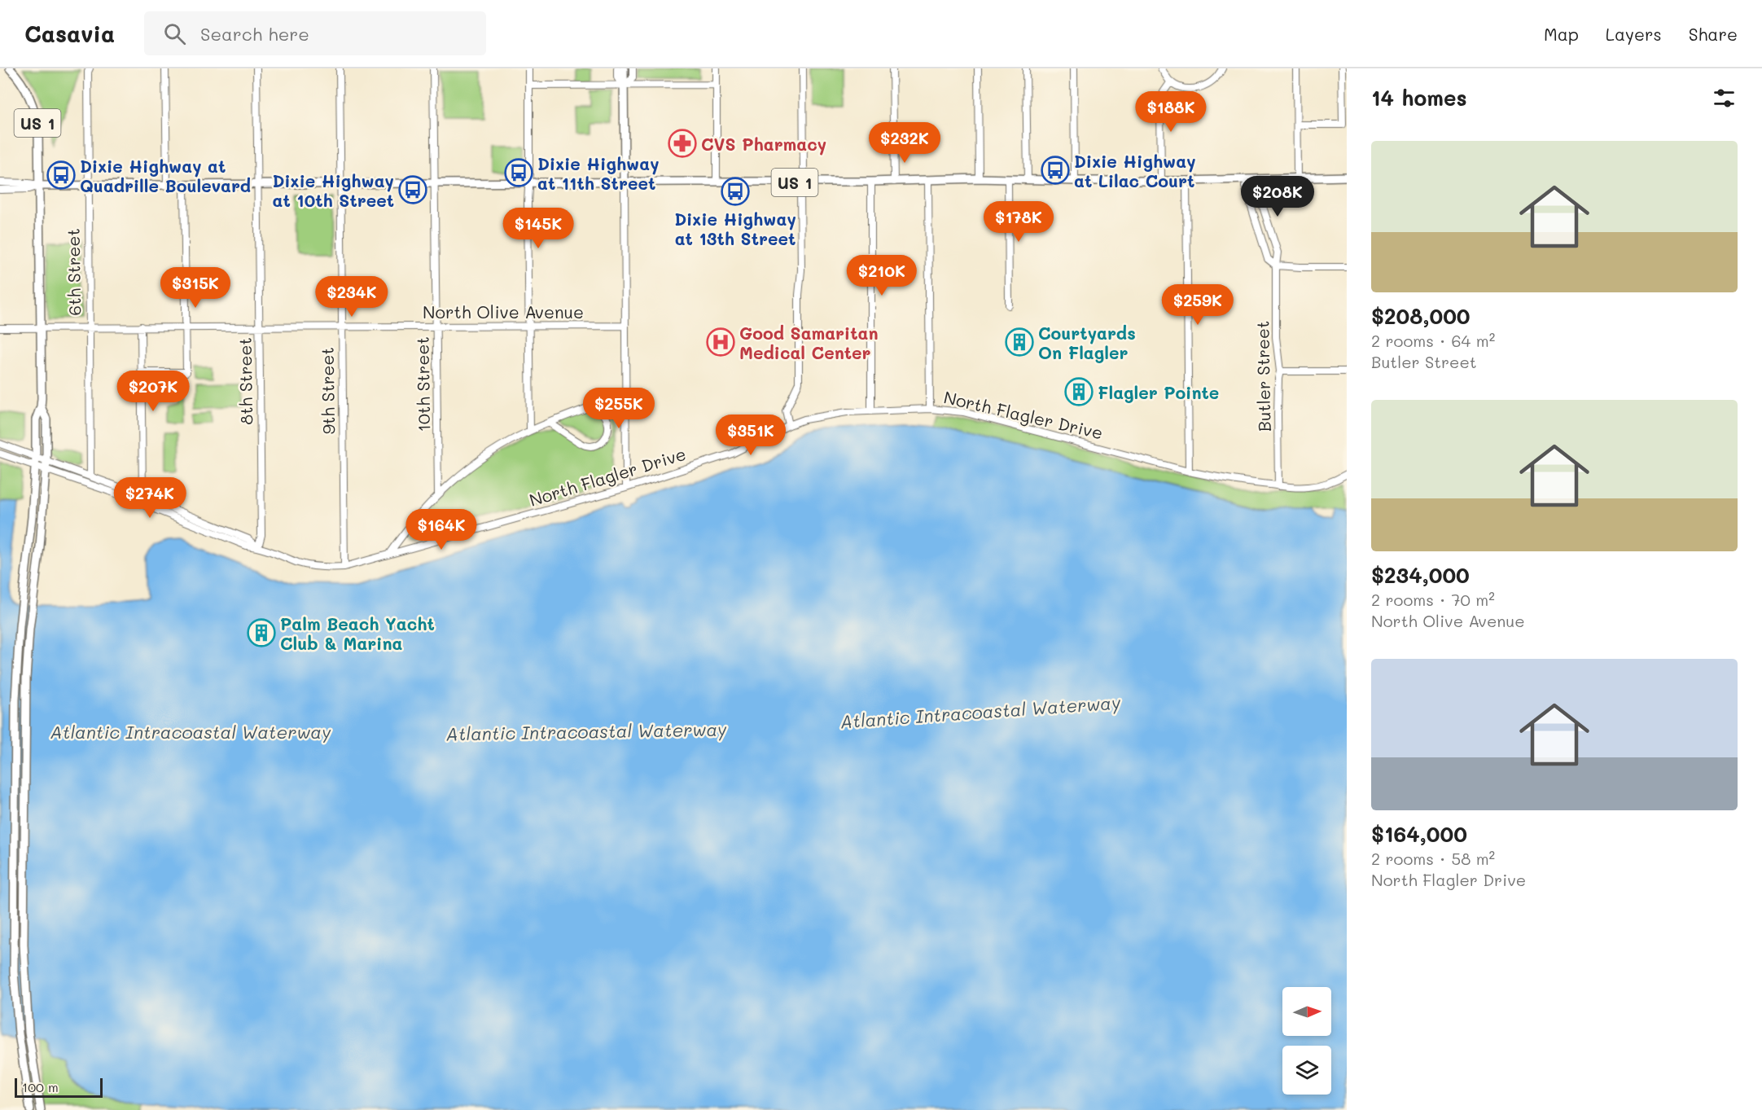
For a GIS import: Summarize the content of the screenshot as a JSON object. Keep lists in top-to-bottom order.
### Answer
{
  "streets": {
    "main road": ["US 1"],
    "street": [
      "6th Street",
      "North Olive Avenue",
      "Butler Street",
      "8th Street",
      "10th Street",
      "9th Street",
      "North Flagler Drive"
    ]
  },
  "crossings": [
    ["US 1", "6th Street"],
    ["US 1", "Butler Street"],
    ["US 1", "8th Street"],
    ["US 1", "10th Street"],
    ["US 1", "9th Street"],
    ["6th Street", "North Olive Avenue"],
    ["6th Street", "North Flagler Drive"],
    ["North Olive Avenue", "8th Street"],
    ["North Olive Avenue", "10th Street"],
    ["North Olive Avenue", "9th Street"],
    ["Butler Street", "North Flagler Drive"],
    ["8th Street", "North Flagler Drive"],
    ["10th Street", "North Flagler Drive"],
    ["9th Street", "North Flagler Drive"]
  ],
  "water": ["Atlantic Intracoastal Waterway"],
  "places": {
    "pharmacy": ["CVS Pharmacy"],
    "bus stop": [
      "Dixie Highway at Lilac Court",
      "Dixie Highway at 11th Street",
      "Dixie Highway at Quadrille Boulevard",
      "Dixie Highway at 10th Street",
      "Dixie Highway at 13th Street"
    ],
    "hospital": ["Good Samaritan Medical Center"],
    "building": ["Courtyards On Flagler", "Flagler Pointe", "Palm Beach Yacht Club & Marina"]
  },
  "scale_bar": "100 m",
  "north": "right",
  "page": {
    "header": "Casavia",
    "search": "Search here",
    "nav": ["Map", "Layers", "Share"],
    "heading": "14 homes",
    "price": [
      "$188K",
      "$232K",
      "$208K",
      "$178K",
      "$145K",
      "$210K",
      "$315K",
      "$234K",
      "$259K",
      "$207K",
      "$255K",
      "$351K",
      "$274K",
      "$164K"
    ],
    "list": [
      {
        "name": "$208,000",
        "note": "2 rooms · 64 m² · Butler Street"
      },
      {
        "name": "$234,000",
        "note": "2 rooms · 70 m² · North Olive Avenue"
      },
      {
        "name": "$164,000",
        "note": "2 rooms · 58 m² · North Flagler Drive"
      }
    ],
    "scale": "100 m"
  }
}
